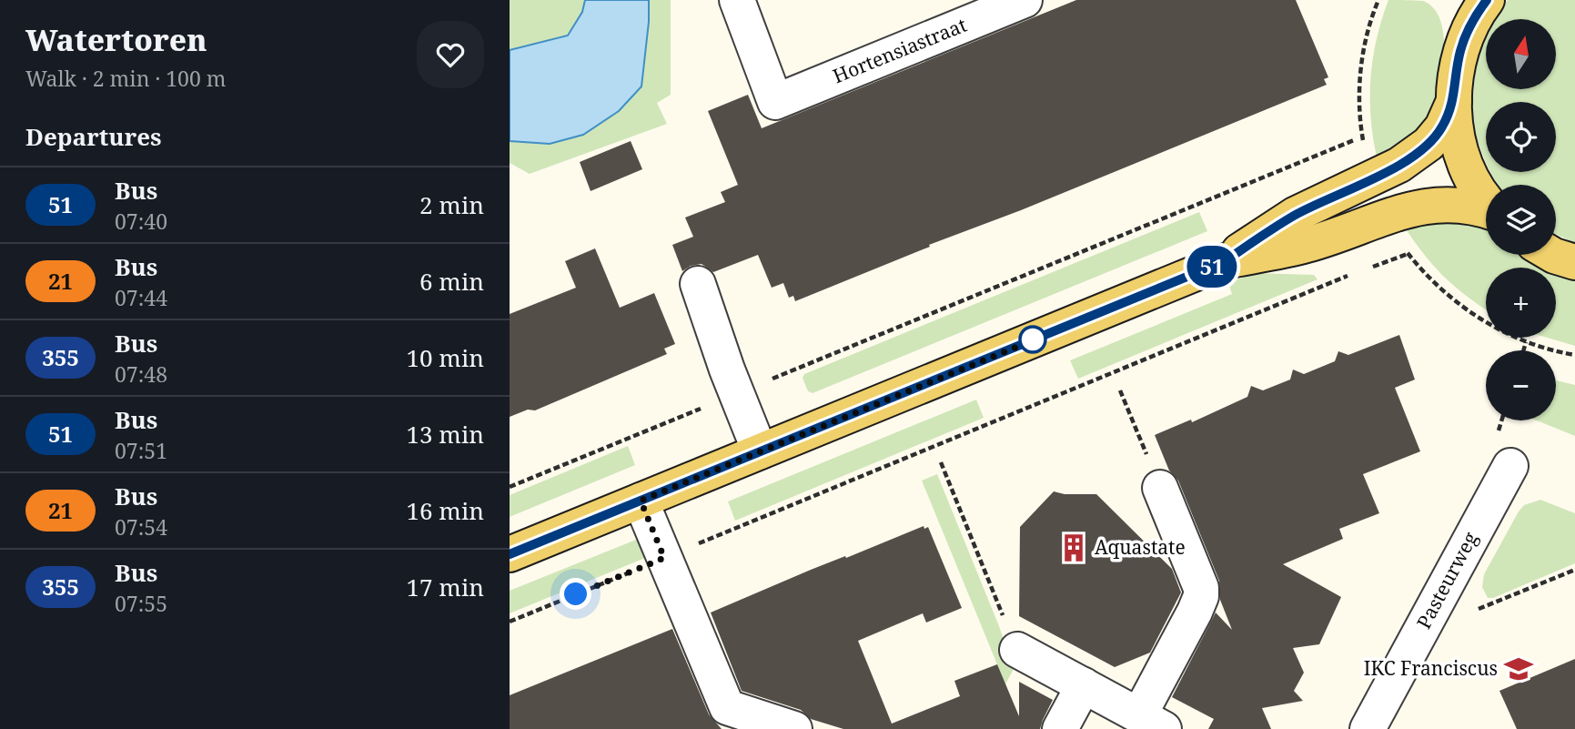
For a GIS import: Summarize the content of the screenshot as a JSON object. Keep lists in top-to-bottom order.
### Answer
{
  "streets": {
    "street": ["Hortensiastraat", "Pasteurweg"]
  },
  "places": {
    "building": ["Aquastate"],
    "school or university": ["IKC Franciscus"]
  },
  "lines": ["bus line 51"],
  "north": "top",
  "page": {
    "heading": [
      ["Watertoren", "Walk · 2 min · 100 m"],
      "Departures"
    ],
    "on_map": "51",
    "map_buttons": ["+", "−"],
    "list": [
      {
        "mark": "51",
        "name": "Bus",
        "note": "07:40",
        "value": "2 min"
      },
      {
        "mark": "21",
        "name": "Bus",
        "note": "07:44",
        "value": "6 min"
      },
      {
        "mark": "355",
        "name": "Bus",
        "note": "07:48",
        "value": "10 min"
      },
      {
        "mark": "51",
        "name": "Bus",
        "note": "07:51",
        "value": "13 min"
      },
      {
        "mark": "21",
        "name": "Bus",
        "note": "07:54",
        "value": "16 min"
      },
      {
        "mark": "355",
        "name": "Bus",
        "note": "07:55",
        "value": "17 min"
      }
    ]
  }
}
